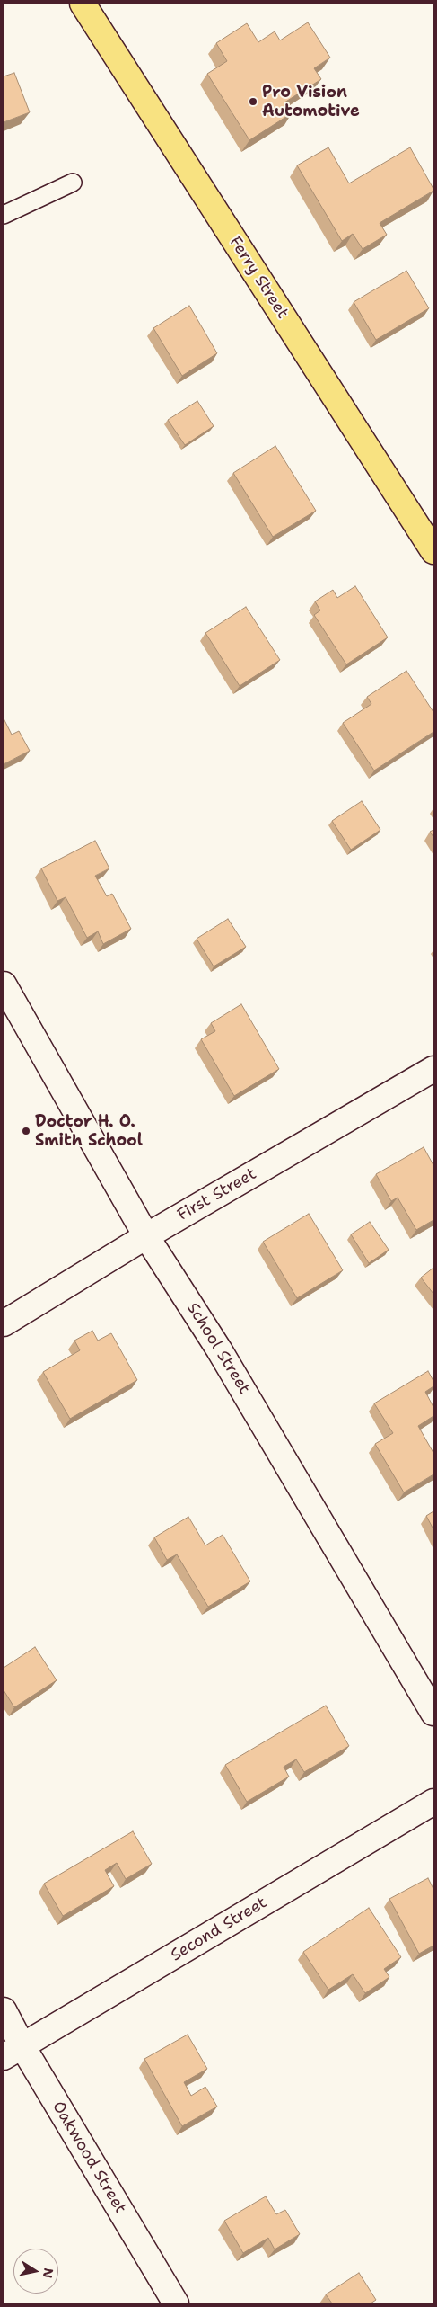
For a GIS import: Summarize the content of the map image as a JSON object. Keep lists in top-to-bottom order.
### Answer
{
  "streets": {
    "main road": ["Ferry Street"],
    "street": [
      "First Street",
      "School Street",
      "Second Street",
      "Oakwood Street"
    ]
  },
  "crossings": [
    ["First Street", "School Street"],
    ["Second Street", "Oakwood Street"]
  ],
  "places": ["Pro Vision Automotive", "Doctor H. O. Smith School"],
  "north": "right"
}
